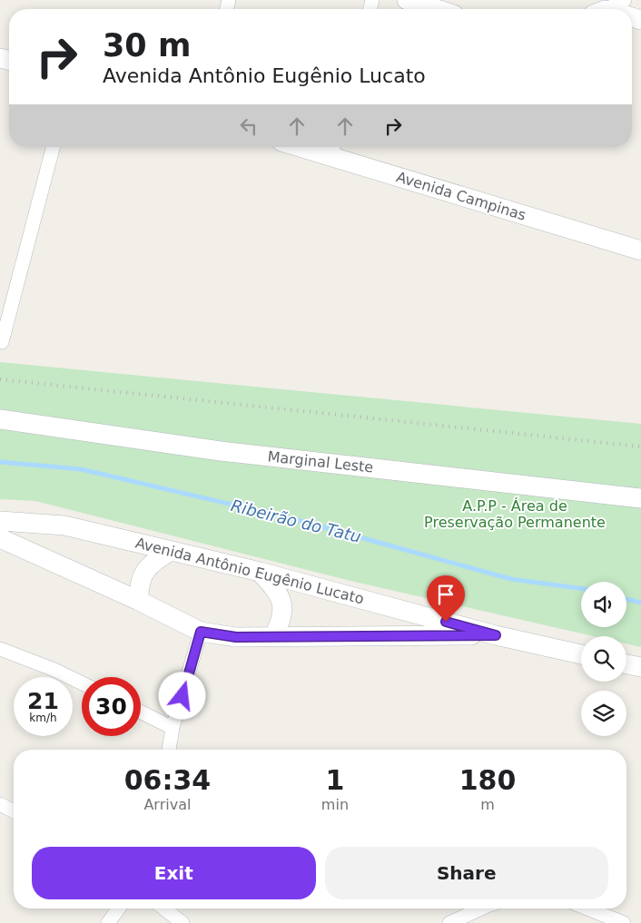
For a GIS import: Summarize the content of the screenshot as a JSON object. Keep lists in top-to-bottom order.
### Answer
{
  "streets": {
    "main road": ["Avenida Campinas", "Marginal Leste", "Avenida Antônio Eugênio Lucato"]
  },
  "water": ["Ribeirão do Tatu"],
  "parks": ["A.P.P - Área de Preservação Permanente"],
  "page": {
    "turn": ["30 m", "Avenida Antônio Eugênio Lucato"],
    "speed": "21 km/h",
    "limit": "30",
    "eta": [
      "06:34",
      "Arrival",
      "1",
      "min",
      "180",
      "m"
    ],
    "buttons": ["Exit", "Share"]
  }
}
